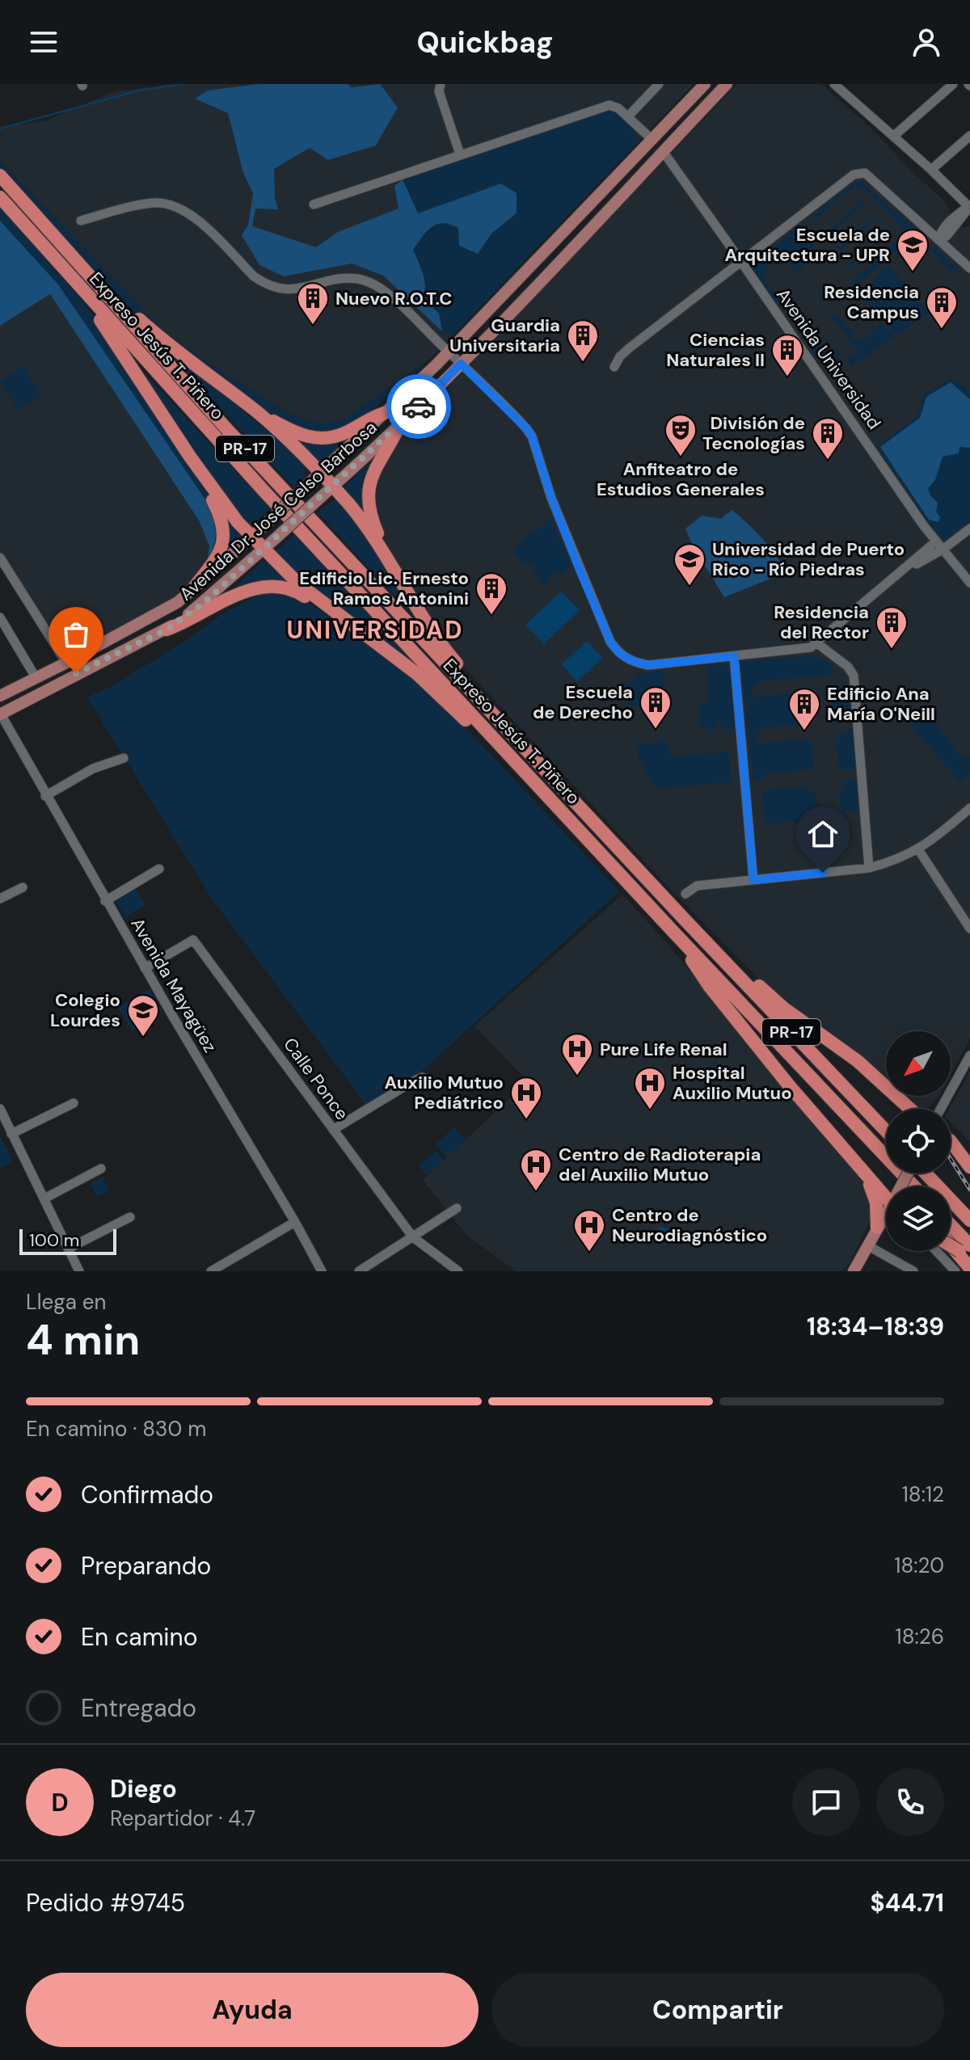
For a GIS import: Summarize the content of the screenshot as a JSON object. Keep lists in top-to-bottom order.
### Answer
{
  "streets": {
    "highway": ["Expreso Jesús T. Piñero", "PR-17"],
    "main road": ["Avenida Dr. José Celso Barbosa"],
    "street": ["Avenida Universidad", "Avenida Mayagüez", "Calle Ponce"]
  },
  "crossings": [
    ["Avenida Universidad", "Avenida Dr. José Celso Barbosa"],
    ["Avenida Dr. José Celso Barbosa", "Avenida Mayagüez"],
    ["Avenida Mayagüez", "Calle Ponce"]
  ],
  "districts": ["UNIVERSIDAD"],
  "places": {
    "school or university": ["Escuela de Arquitectura - UPR", "Universidad de Puerto Rico - Río Piedras", "Colegio Lourdes"],
    "building": [
      "Nuevo R.O.T.C",
      "Residencia Campus",
      "Guardia Universitaria",
      "Ciencias Naturales II",
      "División de Tecnologías",
      "Edificio Lic. Ernesto Ramos Antonini",
      "Residencia del Rector",
      "Escuela de Derecho",
      "Edificio Ana María O'Neill"
    ],
    "theatre": ["Anfiteatro de Estudios Generales"],
    "hospital": [
      "Pure Life Renal",
      "Hospital Auxilio Mutuo",
      "Auxilio Mutuo Pediátrico",
      "Centro de Radioterapia del Auxilio Mutuo",
      "Centro de Neurodiagnóstico"
    ]
  },
  "scale_bar": "100 m",
  "north": "bottom left",
  "page": {
    "header": "Quickbag",
    "scale": "100 m",
    "heading": ["4 min", "Llega en", "18:34–18:39"],
    "panel": [
      "Diego",
      "Repartidor · 4.7",
      "Pedido #9745",
      "$44.71"
    ],
    "bar": "En camino · 830 m",
    "list": [
      ["Confirmado", "18:12"],
      ["Preparando", "18:20"],
      ["En camino", "18:26"],
      "Entregado"
    ],
    "round": "D",
    "buttons": ["Ayuda", "Compartir"]
  }
}
